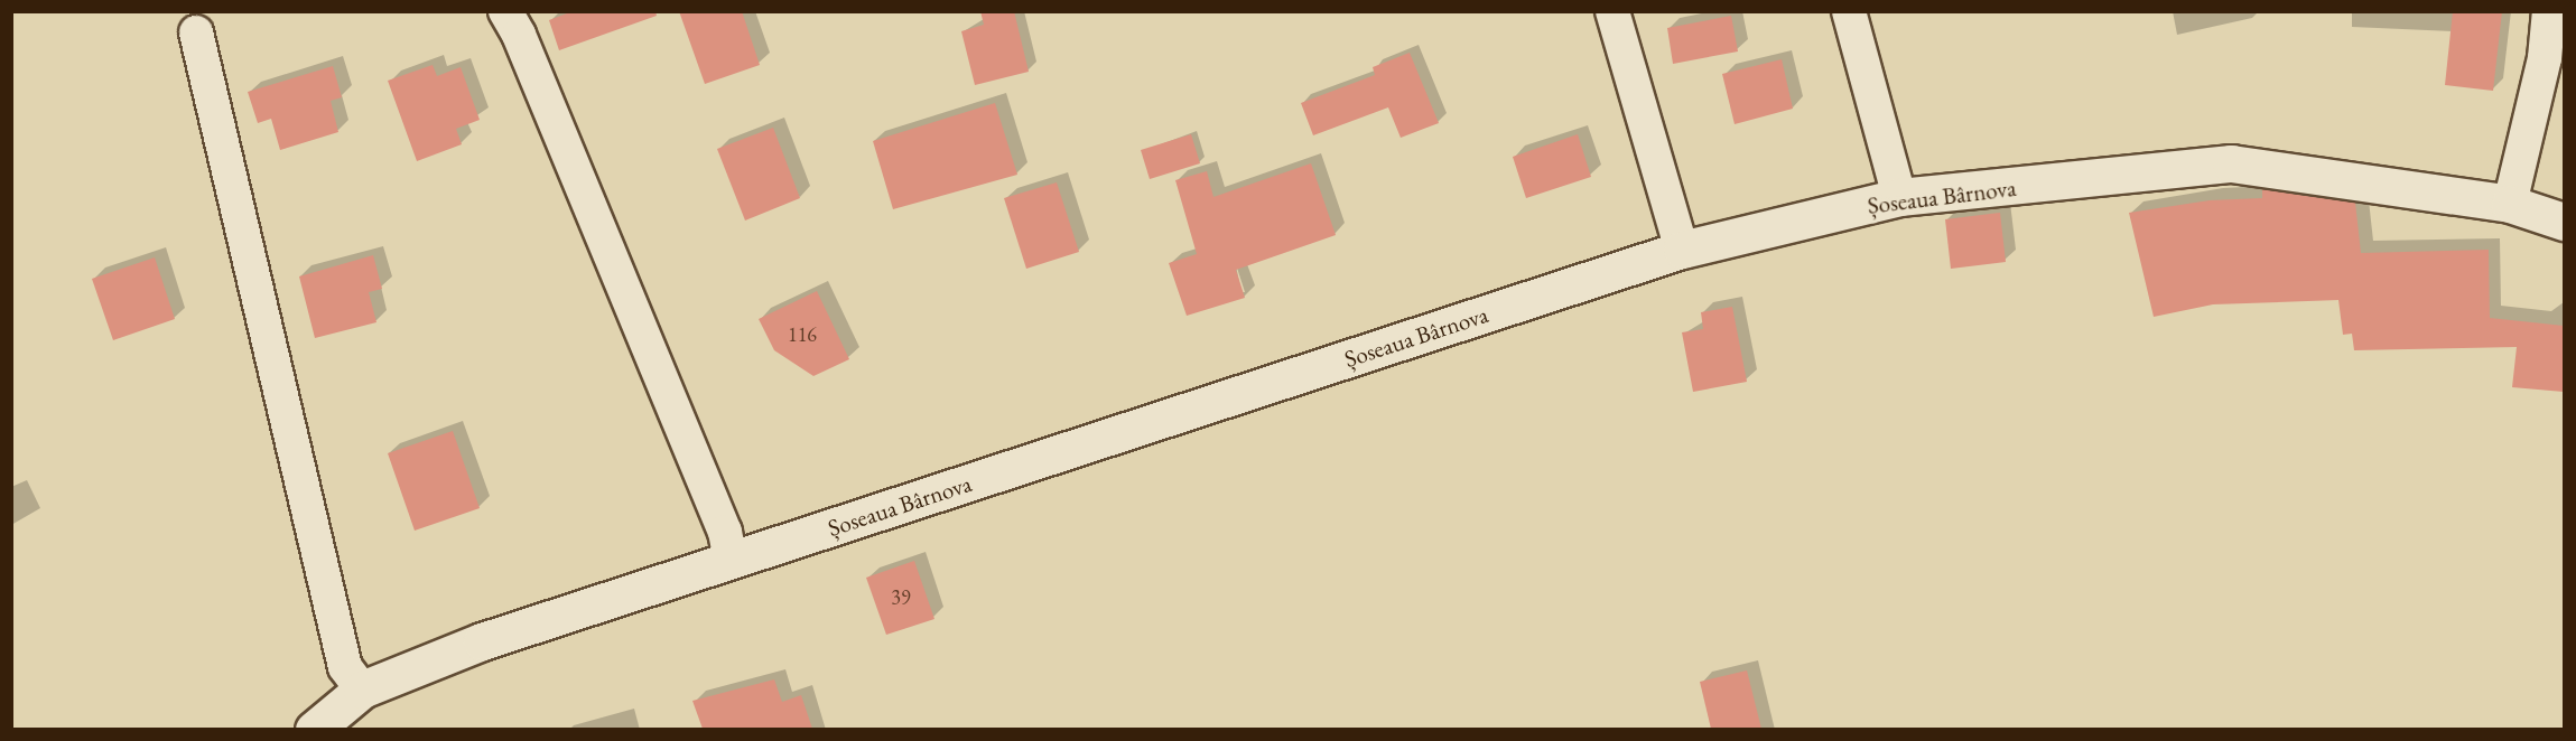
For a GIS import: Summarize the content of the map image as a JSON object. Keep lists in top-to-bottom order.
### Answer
{
  "streets": {
    "main road": ["Șoseaua Bârnova"]
  },
  "house_numbers": ["116", "39"]
}
